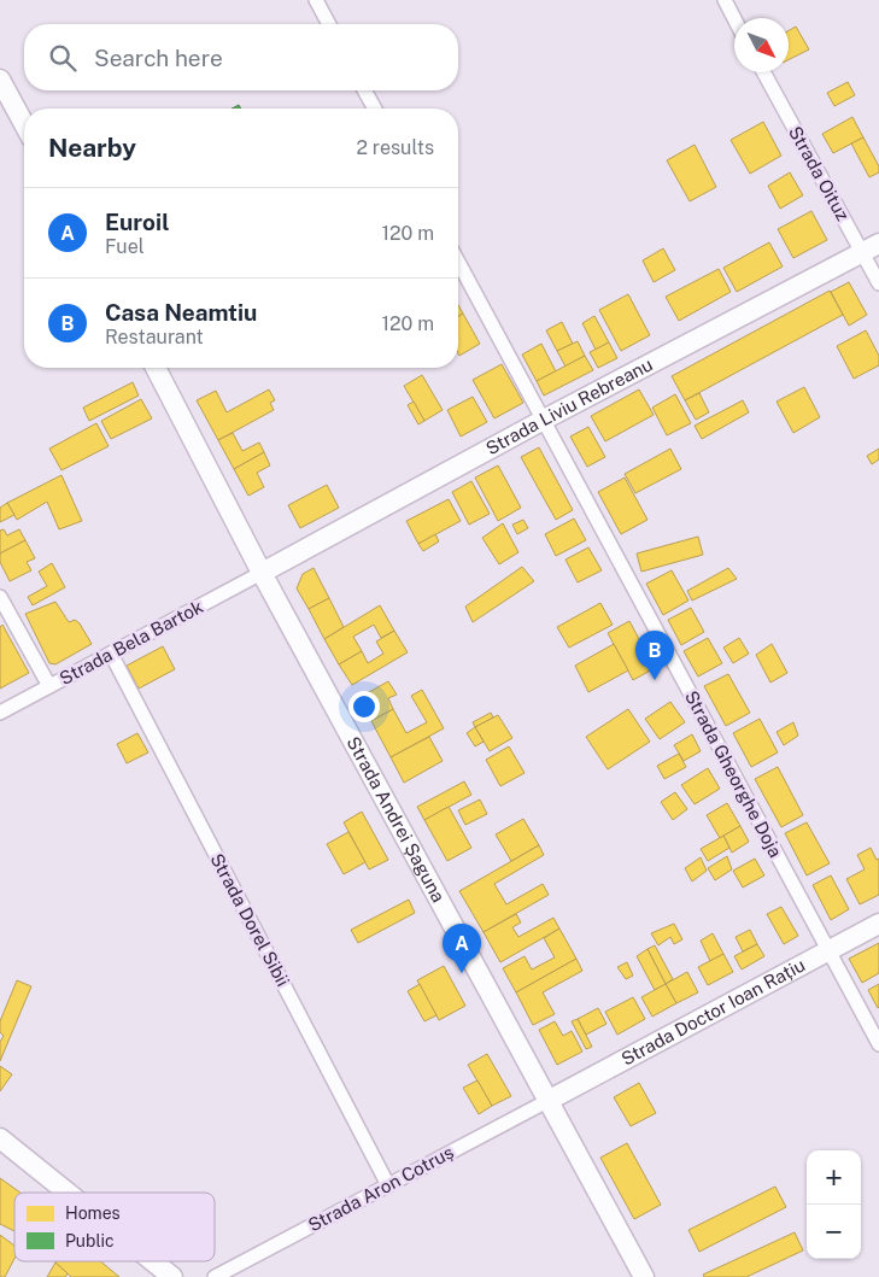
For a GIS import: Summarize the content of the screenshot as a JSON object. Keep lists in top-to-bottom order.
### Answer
{
  "streets": {
    "street": [
      "Strada Oituz",
      "Strada Liviu Rebreanu",
      "Strada Bela Bartok",
      "Strada Gheorghe Doja",
      "Strada Andrei Șaguna",
      "Strada Dorel Sibii",
      "Strada Doctor Ioan Rațiu",
      "Strada Aron Cotruș"
    ]
  },
  "crossings": [
    ["Strada Oituz", "Strada Liviu Rebreanu"],
    ["Strada Liviu Rebreanu", "Strada Bela Bartok"],
    ["Strada Liviu Rebreanu", "Strada Gheorghe Doja"],
    ["Strada Liviu Rebreanu", "Strada Andrei Șaguna"],
    ["Strada Bela Bartok", "Strada Andrei Șaguna"],
    ["Strada Bela Bartok", "Strada Dorel Sibii"],
    ["Strada Gheorghe Doja", "Strada Doctor Ioan Rațiu"],
    ["Strada Andrei Șaguna", "Strada Doctor Ioan Rațiu"],
    ["Strada Andrei Șaguna", "Strada Aron Cotruș"],
    ["Strada Dorel Sibii", "Strada Aron Cotruș"],
    ["Strada Doctor Ioan Rațiu", "Strada Aron Cotruș"]
  ],
  "legend": ["Homes", "Public"],
  "north": "bottom right",
  "page": {
    "search": "Search here",
    "heading": ["Nearby", "2 results"],
    "list": [
      {
        "mark": "A",
        "name": "Euroil",
        "note": "Fuel",
        "value": "120 m"
      },
      {
        "mark": "B",
        "name": "Casa Neamtiu",
        "note": "Restaurant",
        "value": "120 m"
      }
    ],
    "pins": ["B", "A"],
    "map_buttons": ["+", "−"]
  }
}
